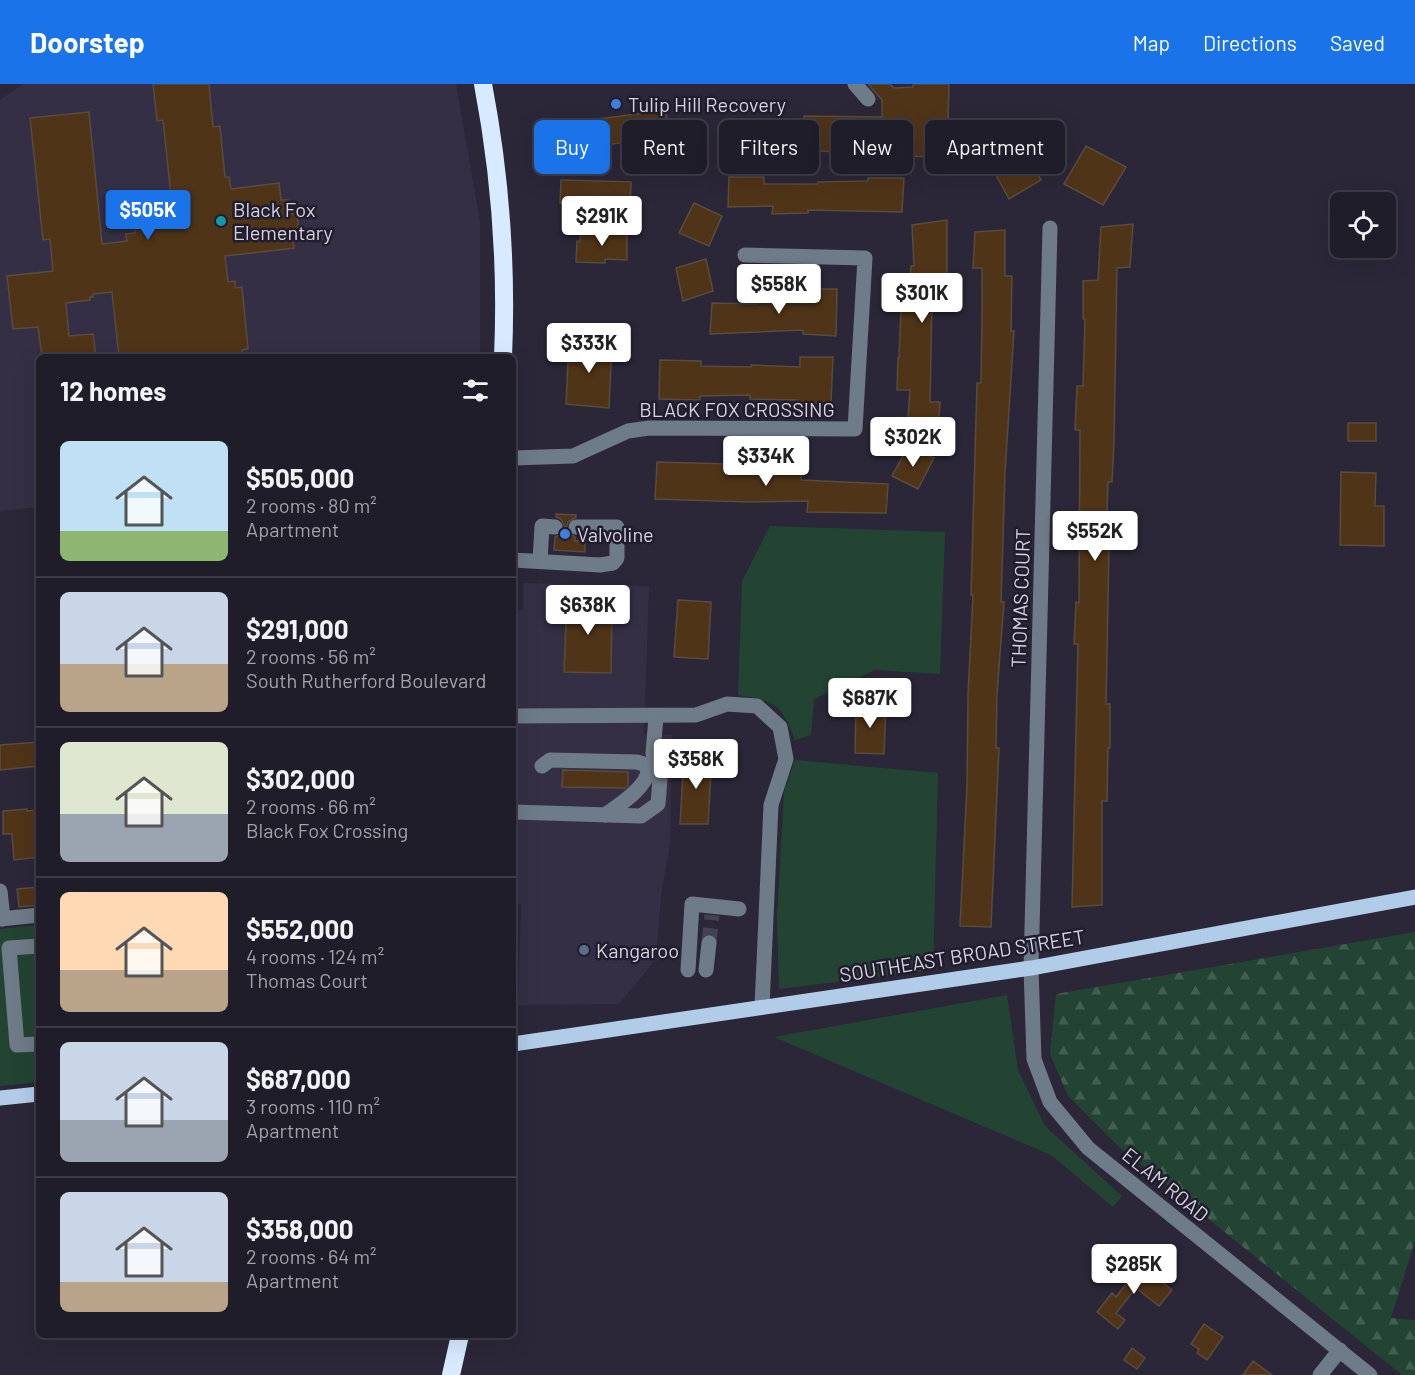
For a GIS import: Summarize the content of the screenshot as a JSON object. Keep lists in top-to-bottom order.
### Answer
{
  "streets": {
    "main road": ["SOUTHEAST BROAD STREET"],
    "street": ["BLACK FOX CROSSING", "THOMAS COURT", "ELAM ROAD"]
  },
  "crossings": [
    ["THOMAS COURT", "SOUTHEAST BROAD STREET"],
    ["THOMAS COURT", "ELAM ROAD"],
    ["SOUTHEAST BROAD STREET", "ELAM ROAD"]
  ],
  "places": [
    "Tulip Hill Recovery",
    "Black Fox Elementary",
    "Valvoline",
    "Kangaroo"
  ],
  "page": {
    "header": "Doorstep",
    "nav": ["Map", "Directions", "Saved"],
    "chip": [
      "Buy",
      "Rent",
      "Filters",
      "New",
      "Apartment"
    ],
    "price": [
      "$505K",
      "$291K",
      "$558K",
      "$301K",
      "$333K",
      "$302K",
      "$334K",
      "$552K",
      "$638K",
      "$687K",
      "$358K",
      "$285K"
    ],
    "heading": "12 homes",
    "list": [
      {
        "name": "$505,000",
        "note": "2 rooms · 80 m² · Apartment"
      },
      {
        "name": "$291,000",
        "note": "2 rooms · 56 m² · South Rutherford Boulevard"
      },
      {
        "name": "$302,000",
        "note": "2 rooms · 66 m² · Black Fox Crossing"
      },
      {
        "name": "$552,000",
        "note": "4 rooms · 124 m² · Thomas Court"
      },
      {
        "name": "$687,000",
        "note": "3 rooms · 110 m² · Apartment"
      },
      {
        "name": "$358,000",
        "note": "2 rooms · 64 m² · Apartment"
      }
    ]
  }
}
